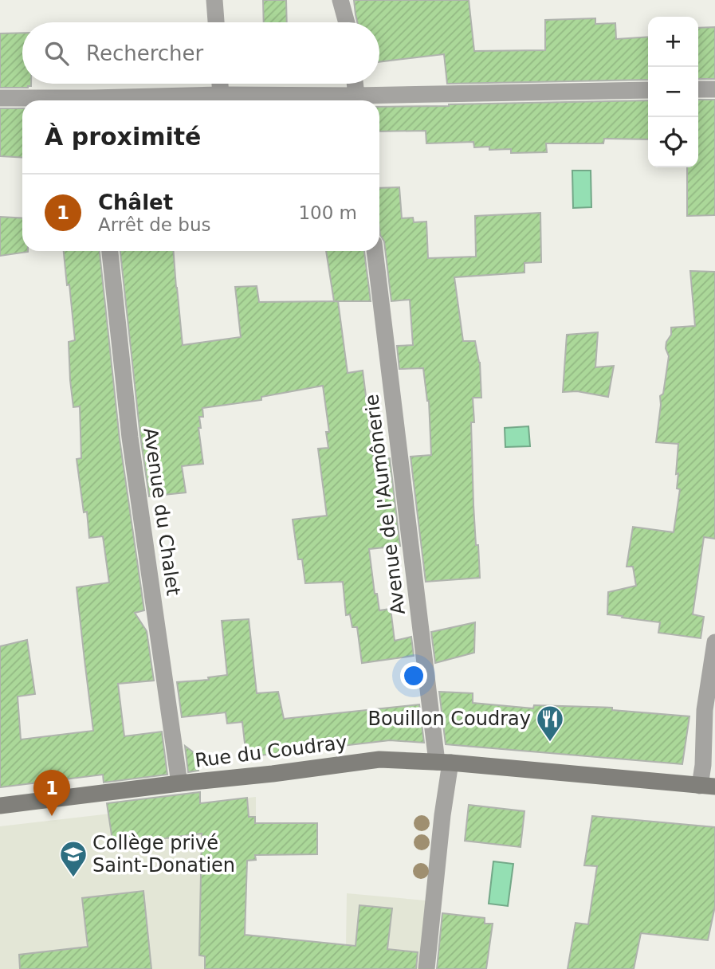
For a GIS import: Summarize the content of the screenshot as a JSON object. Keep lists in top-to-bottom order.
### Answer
{
  "streets": {
    "street": ["Avenue de l'Aumônerie", "Avenue du Chalet", "Rue du Coudray"]
  },
  "crossings": [
    ["Avenue de l'Aumônerie", "Rue du Coudray"],
    ["Avenue du Chalet", "Rue du Coudray"]
  ],
  "places": {
    "restaurant": ["Bouillon Coudray"],
    "school or university": ["Collège privé Saint-Donatien"]
  },
  "page": {
    "map_buttons": ["+", "−"],
    "search": "Rechercher",
    "heading": "À proximité",
    "list": [
      {
        "mark": "1",
        "name": "Châlet",
        "note": "Arrêt de bus",
        "value": "100 m"
      }
    ],
    "pins": "1"
  }
}
